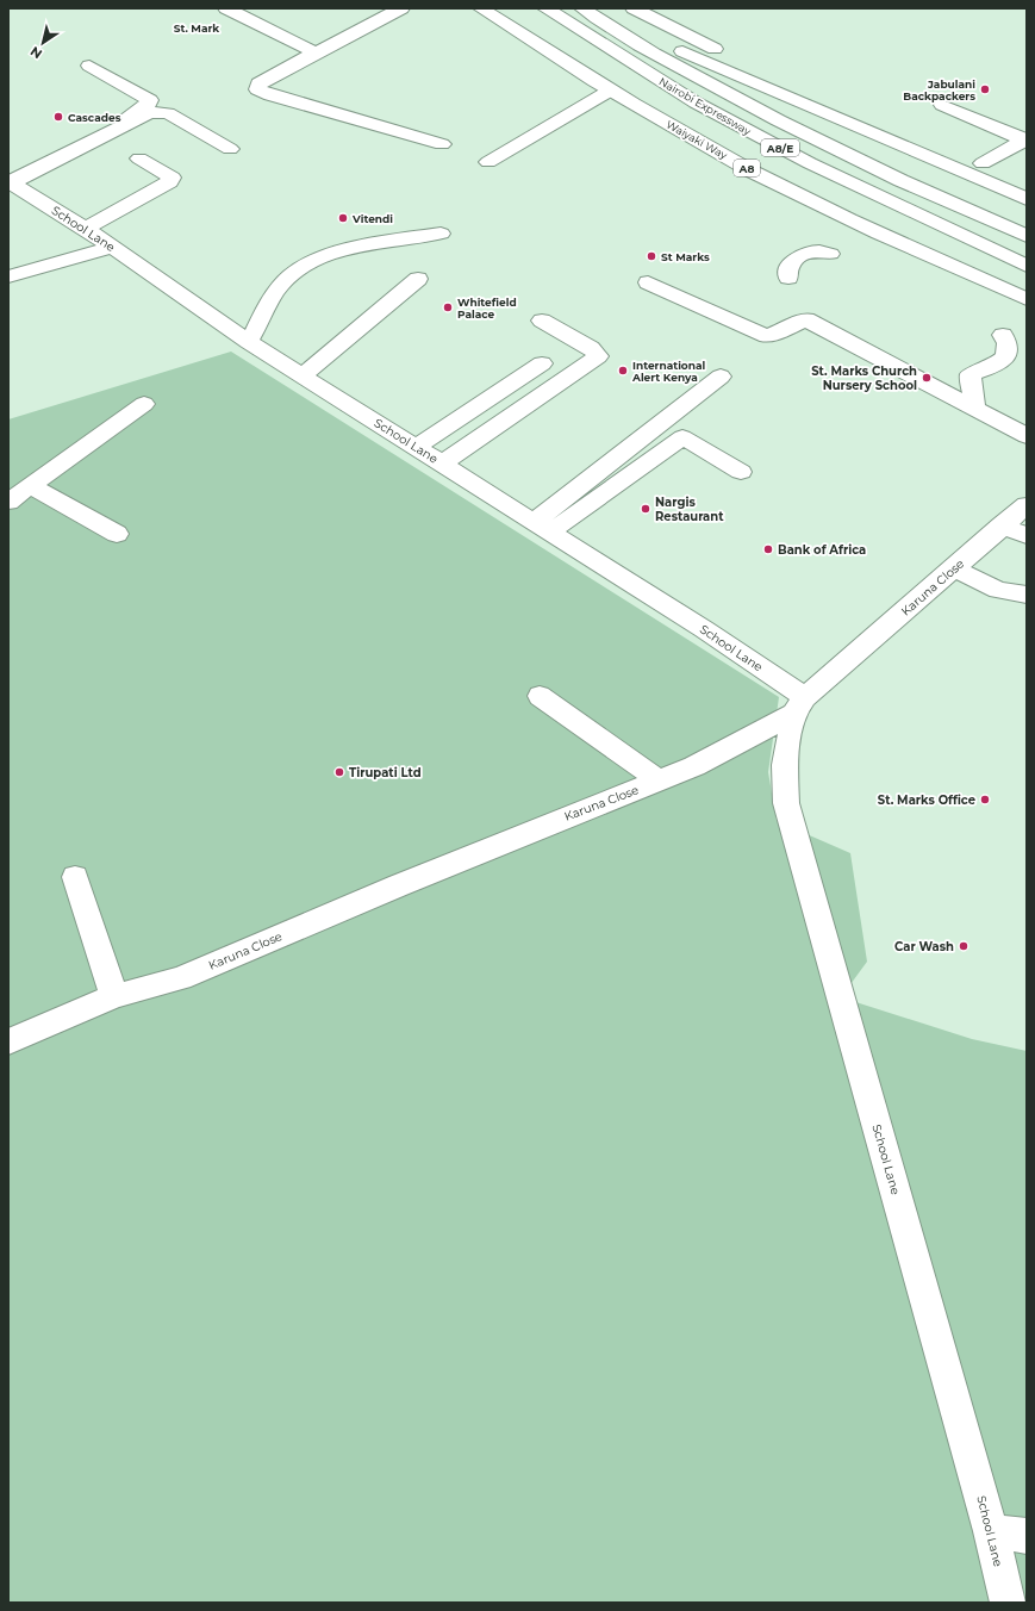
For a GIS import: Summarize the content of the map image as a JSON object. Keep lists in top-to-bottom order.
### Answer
{
  "streets": {
    "main road": [
      "Nairobi Expressway",
      "Waiyaki Way",
      "A8/E",
      "A8",
      "School Lane",
      "Karuna Close"
    ]
  },
  "crossings": [
    ["School Lane", "Karuna Close"]
  ],
  "districts": ["St. Mark"],
  "places": [
    "Jabulani Backpackers",
    "Cascades",
    "Vitendi",
    "St Marks",
    "Whitefield Palace",
    "International Alert Kenya",
    "St. Marks Church Nursery School",
    "Nargis Restaurant",
    "Bank of Africa",
    "Tirupati Ltd",
    "St. Marks Office",
    "Car Wash"
  ],
  "north": "bottom left"
}
